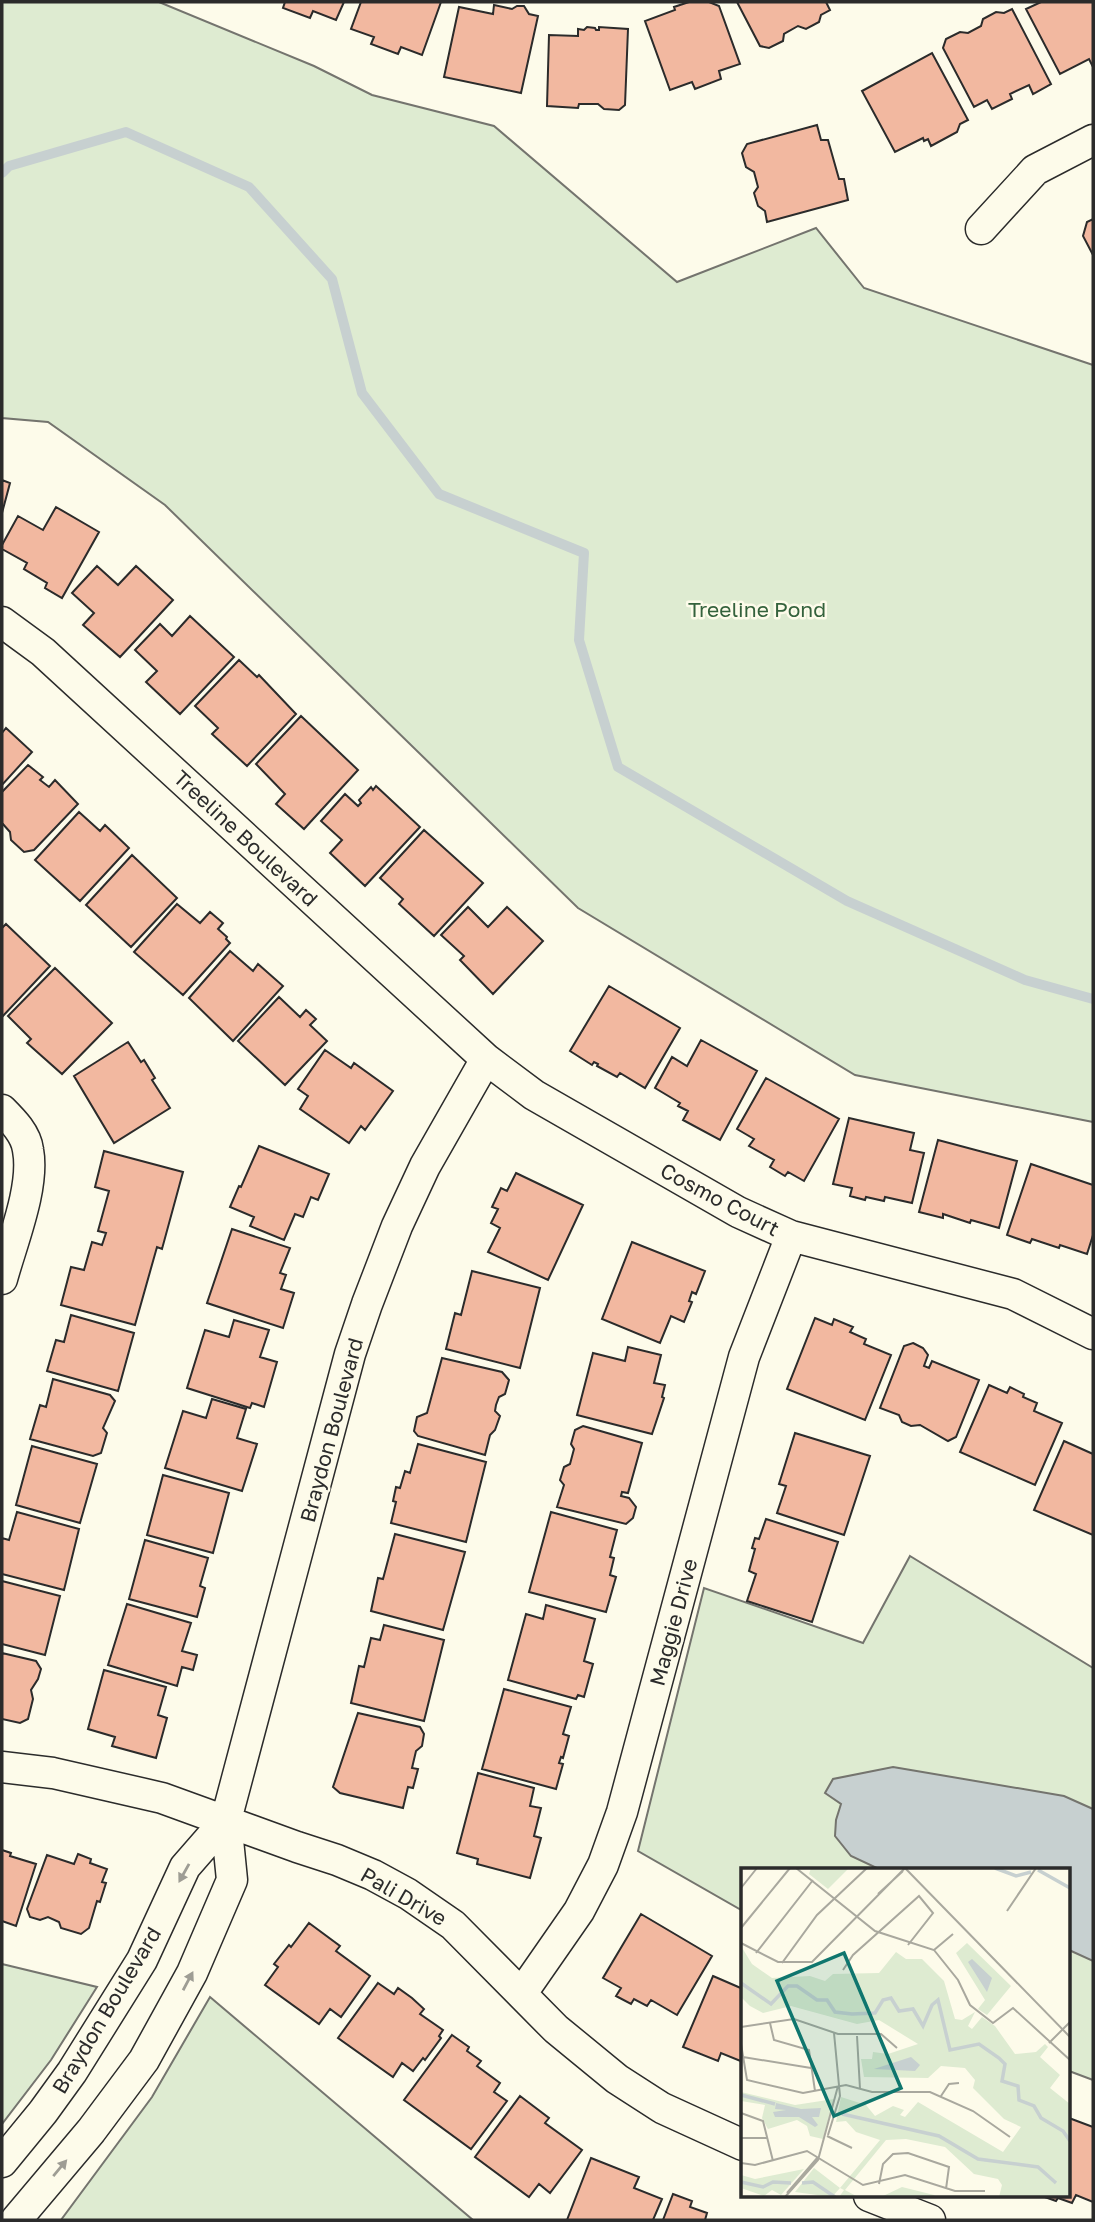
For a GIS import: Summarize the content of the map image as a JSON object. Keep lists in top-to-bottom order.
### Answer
{
  "streets": {
    "street": [
      "Treeline Boulevard",
      "Cosmo Court",
      "Braydon Boulevard",
      "Maggie Drive",
      "Pali Drive"
    ]
  },
  "crossings": [
    ["Treeline Boulevard", "Cosmo Court"],
    ["Treeline Boulevard", "Braydon Boulevard"],
    ["Cosmo Court", "Braydon Boulevard"],
    ["Cosmo Court", "Maggie Drive"],
    ["Braydon Boulevard", "Pali Drive"],
    ["Maggie Drive", "Pali Drive"]
  ],
  "parks": ["Treeline Pond"]
}
